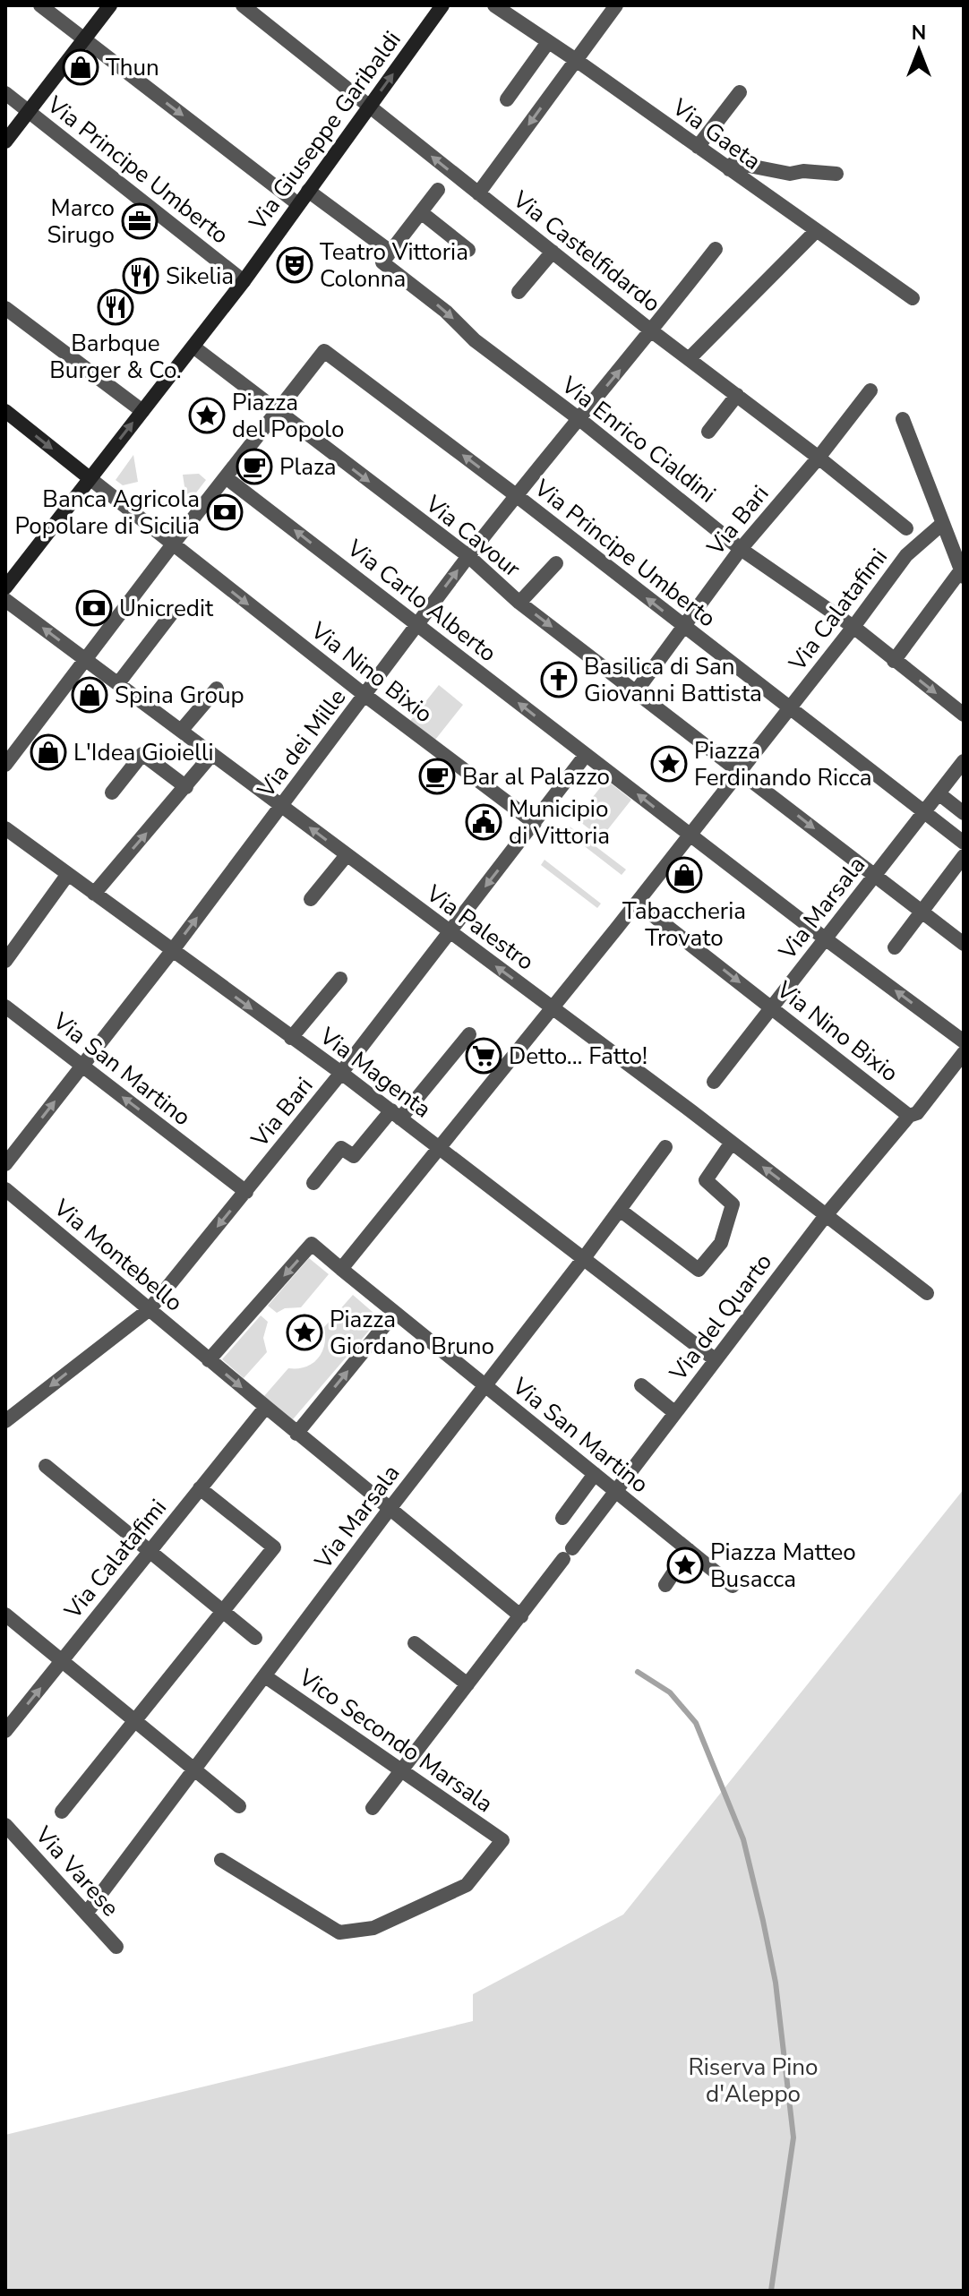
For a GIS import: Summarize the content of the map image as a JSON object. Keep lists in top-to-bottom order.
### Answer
{
  "streets": {
    "main road": ["Via Giuseppe Garibaldi"],
    "street": [
      "Via Gaeta",
      "Via Principe Umberto",
      "Via Castelfidardo",
      "Via Enrico Cialdini",
      "Via Bari",
      "Via Cavour",
      "Via Carlo Alberto",
      "Via Calatafimi",
      "Via Nino Bixio",
      "Via dei Mille",
      "Via Marsala",
      "Via Palestro",
      "Via San Martino",
      "Via Magenta",
      "Via Montebello",
      "Via del Quarto",
      "Vico Secondo Marsala",
      "Via Varese"
    ]
  },
  "crossings": [
    ["Via Giuseppe Garibaldi", "Via Principe Umberto"],
    ["Via Giuseppe Garibaldi", "Via Castelfidardo"],
    ["Via Giuseppe Garibaldi", "Via Cavour"],
    ["Via Giuseppe Garibaldi", "Via Nino Bixio"],
    ["Via Principe Umberto", "Via Bari"],
    ["Via Principe Umberto", "Via Cavour"],
    ["Via Principe Umberto", "Via Calatafimi"],
    ["Via Principe Umberto", "Via dei Mille"],
    ["Via Principe Umberto", "Via Marsala"],
    ["Via Castelfidardo", "Via Bari"],
    ["Via Castelfidardo", "Via dei Mille"],
    ["Via Enrico Cialdini", "Via Bari"],
    ["Via Enrico Cialdini", "Via Calatafimi"],
    ["Via Enrico Cialdini", "Via dei Mille"],
    ["Via Bari", "Via Cavour"],
    ["Via Bari", "Via Carlo Alberto"],
    ["Via Bari", "Via Nino Bixio"],
    ["Via Bari", "Via Palestro"],
    ["Via Bari", "Via San Martino"],
    ["Via Bari", "Via Magenta"],
    ["Via Bari", "Via Montebello"],
    ["Via Cavour", "Via Calatafimi"],
    ["Via Cavour", "Via dei Mille"],
    ["Via Carlo Alberto", "Via Calatafimi"],
    ["Via Carlo Alberto", "Via dei Mille"],
    ["Via Calatafimi", "Via Montebello"],
    ["Via Nino Bixio", "Via dei Mille"],
    ["Via Nino Bixio", "Via Marsala"],
    ["Via Nino Bixio", "Via del Quarto"],
    ["Via dei Mille", "Via Palestro"],
    ["Via dei Mille", "Via San Martino"],
    ["Via dei Mille", "Via Magenta"],
    ["Via Marsala", "Via San Martino"],
    ["Via Marsala", "Via Magenta"],
    ["Via Marsala", "Vico Secondo Marsala"],
    ["Via Marsala", "Via Varese"],
    ["Via Palestro", "Via del Quarto"],
    ["Via San Martino", "Via Montebello"],
    ["Via San Martino", "Via del Quarto"],
    ["Via Magenta", "Via del Quarto"],
    ["Via del Quarto", "Vico Secondo Marsala"]
  ],
  "one_way": [
    "Via Giuseppe Garibaldi",
    "Via Principe Umberto",
    "Via Bari",
    "Via Cavour",
    "Via Carlo Alberto",
    "Via Palestro"
  ],
  "parks": ["Riserva Pino d'Aleppo"],
  "places": {
    "shop": [
      "Thun",
      "Spina Group",
      "L'Idea Gioielli",
      "Tabaccheria Trovato"
    ],
    "office": ["Marco Sirugo"],
    "theatre": ["Teatro Vittoria Colonna"],
    "restaurant": ["Sikelia", "Barbque Burger & Co."],
    "place": [
      "Piazza del Popolo",
      "Piazza Ferdinando Ricca",
      "Piazza Giordano Bruno",
      "Piazza Matteo Busacca"
    ],
    "cafe": ["Plaza", "Bar al Palazzo"],
    "bank": ["Banca Agricola Popolare di Sicilia", "Unicredit"],
    "church": ["Basilica di San Giovanni Battista"],
    "public building": ["Municipio di Vittoria"],
    "supermarket": ["Detto... Fatto!"]
  },
  "north": "top"
}
